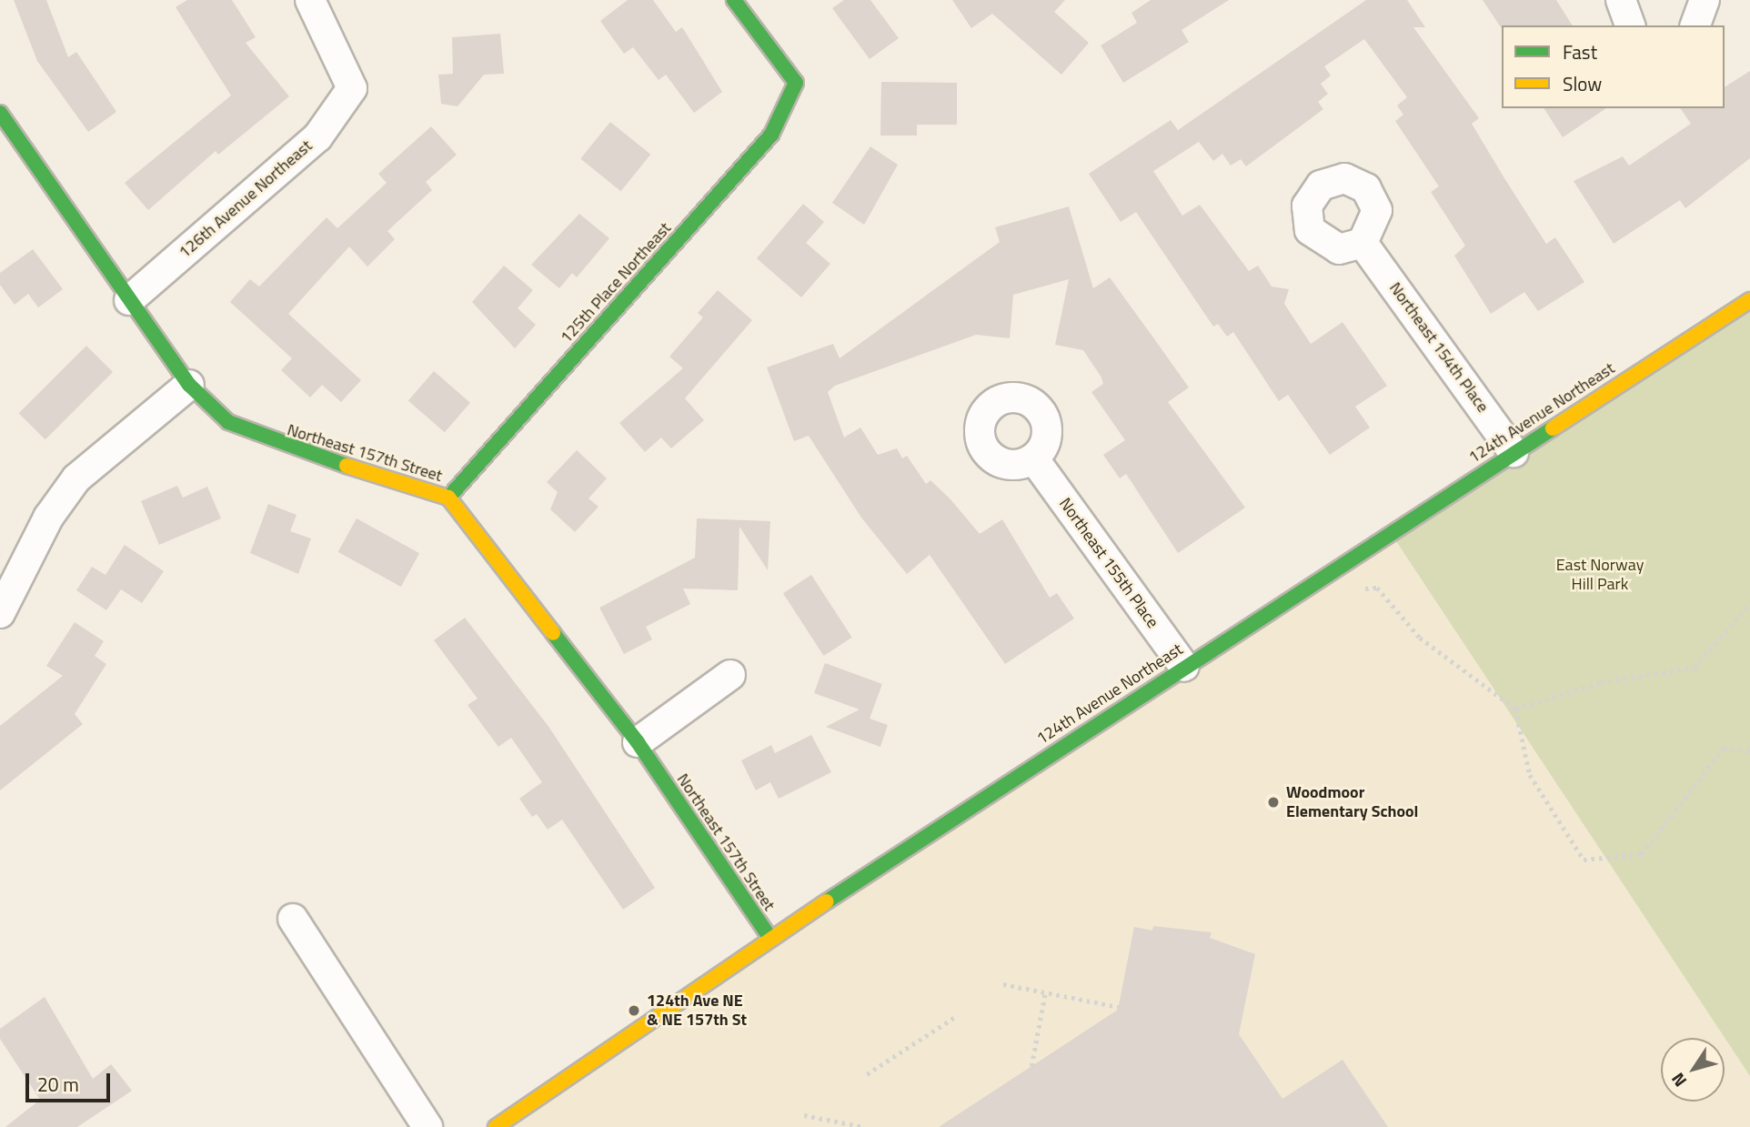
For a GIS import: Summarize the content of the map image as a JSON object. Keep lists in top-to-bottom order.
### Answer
{
  "streets": {
    "street": [
      "126th Avenue Northeast",
      "125th Place Northeast",
      "Northeast 154th Place",
      "124th Avenue Northeast",
      "Northeast 157th Street",
      "Northeast 155th Place"
    ]
  },
  "crossings": [
    ["126th Avenue Northeast", "Northeast 157th Street"],
    ["125th Place Northeast", "Northeast 157th Street"],
    ["Northeast 154th Place", "124th Avenue Northeast"],
    ["124th Avenue Northeast", "Northeast 157th Street"],
    ["124th Avenue Northeast", "Northeast 155th Place"]
  ],
  "parks": ["East Norway Hill Park"],
  "places": ["Woodmoor Elementary School", "124th Ave NE & NE 157th St"],
  "legend": ["Fast", "Slow"],
  "scale_bar": "20 m",
  "north": "bottom left"
}
